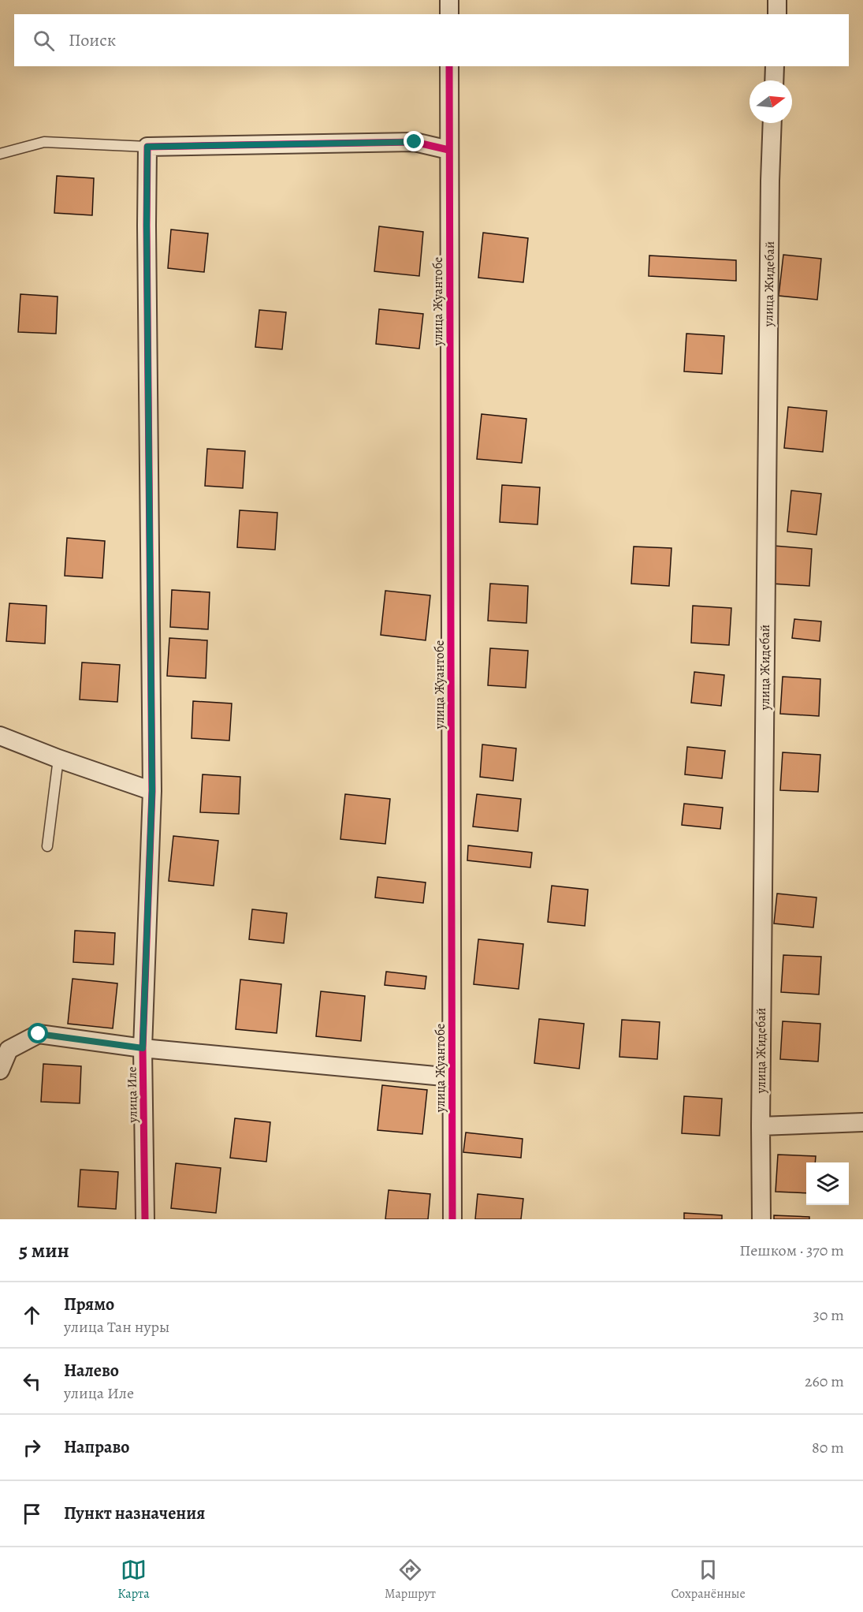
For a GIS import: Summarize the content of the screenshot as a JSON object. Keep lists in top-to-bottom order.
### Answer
{
  "streets": {
    "street": ["улица Жидебай", "улица Жуантобе", "улица Иле"]
  },
  "north": "right",
  "page": {
    "search": "Поиск",
    "heading": ["5 мин", "Пешком · 370 m"],
    "list": [
      ["Прямо", "улица Тан нуры", "30 m"],
      ["Налево", "улица Иле", "260 m"],
      ["Направо", "80 m"],
      "Пункт назначения"
    ],
    "nav": ["Карта", "Маршрут", "Сохранённые"]
  }
}
